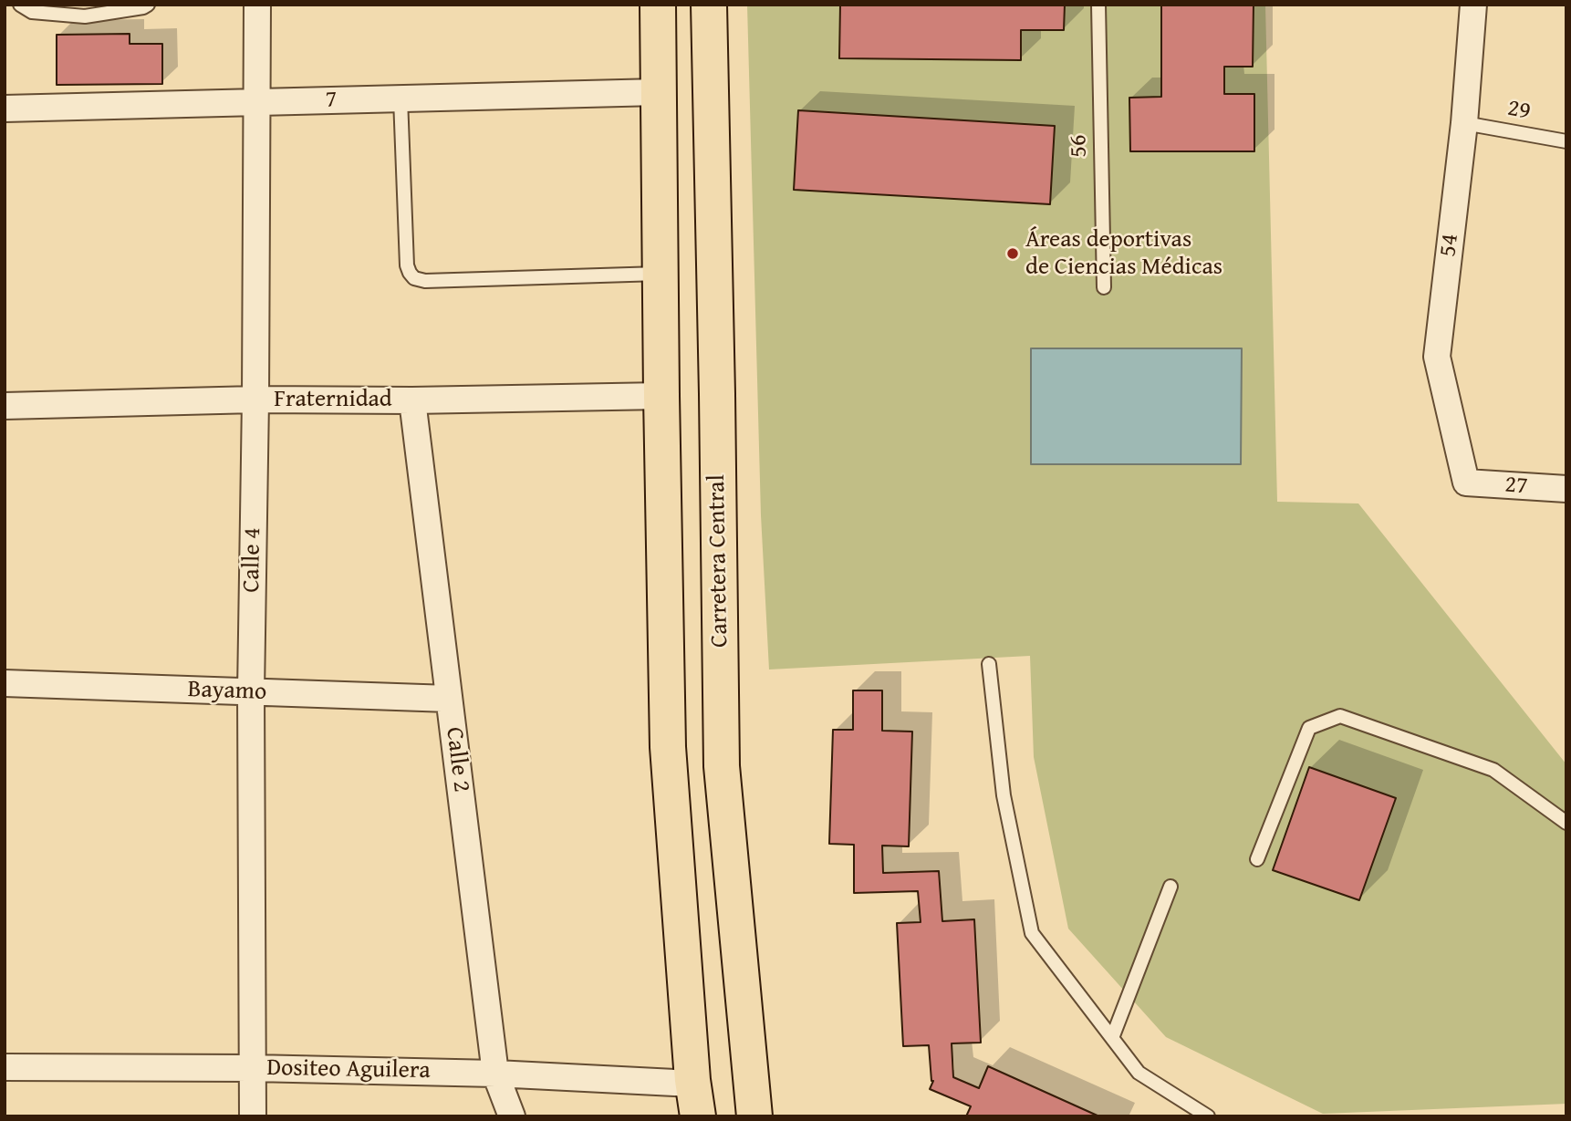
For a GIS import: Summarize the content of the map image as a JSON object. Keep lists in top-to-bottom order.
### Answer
{
  "streets": {
    "main road": ["Carretera Central"],
    "street": [
      "7",
      "54",
      "Fraternidad",
      "27",
      "Calle 4",
      "Bayamo",
      "Calle 2",
      "Dositeo Aguilera"
    ],
    "lane": ["29", "56"]
  },
  "crossings": [
    ["7", "Calle 4"],
    ["29", "54"],
    ["54", "27"],
    ["Fraternidad", "Calle 4"],
    ["Fraternidad", "Calle 2"],
    ["Calle 4", "Bayamo"],
    ["Calle 4", "Dositeo Aguilera"],
    ["Bayamo", "Calle 2"],
    ["Calle 2", "Dositeo Aguilera"]
  ],
  "places": ["Áreas deportivas de Ciencias Médicas"]
}
